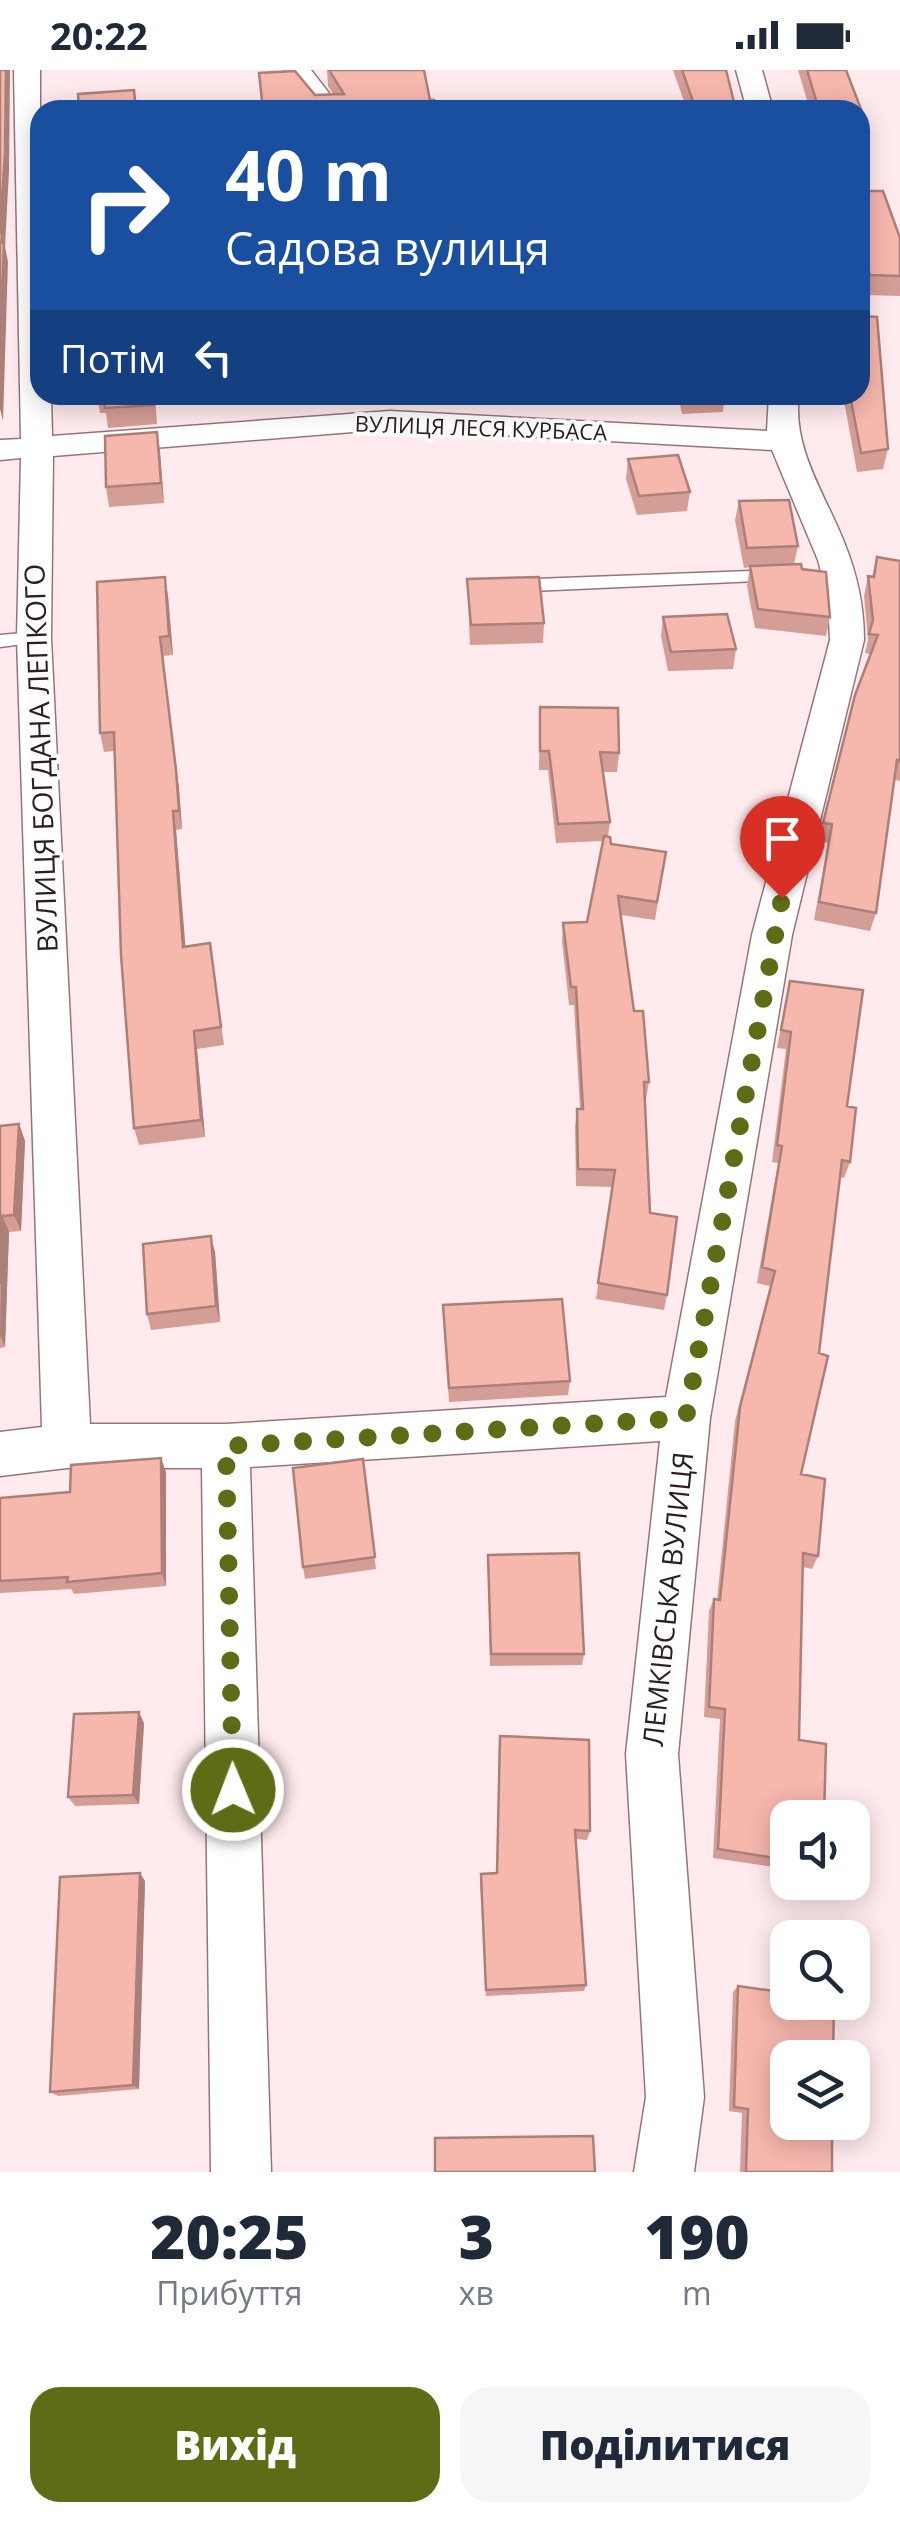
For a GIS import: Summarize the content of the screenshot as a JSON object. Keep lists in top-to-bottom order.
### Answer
{
  "streets": {
    "street": ["ВУЛИЦЯ ЛЕСЯ КУРБАСА", "ВУЛИЦЯ БОГДАНА ЛЕПКОГО", "ЛЕМКІВСЬКА ВУЛИЦЯ"]
  },
  "crossings": [
    ["ВУЛИЦЯ ЛЕСЯ КУРБАСА", "ВУЛИЦЯ БОГДАНА ЛЕПКОГО"],
    ["ВУЛИЦЯ ЛЕСЯ КУРБАСА", "ЛЕМКІВСЬКА ВУЛИЦЯ"]
  ],
  "page": {
    "status": "20:22",
    "turn": ["40 m", "Садова вулиця"],
    "then": "Потім",
    "eta": [
      "20:25",
      "Прибуття",
      "3",
      "хв",
      "190",
      "m"
    ],
    "buttons": ["Вихід", "Поділитися"]
  }
}
